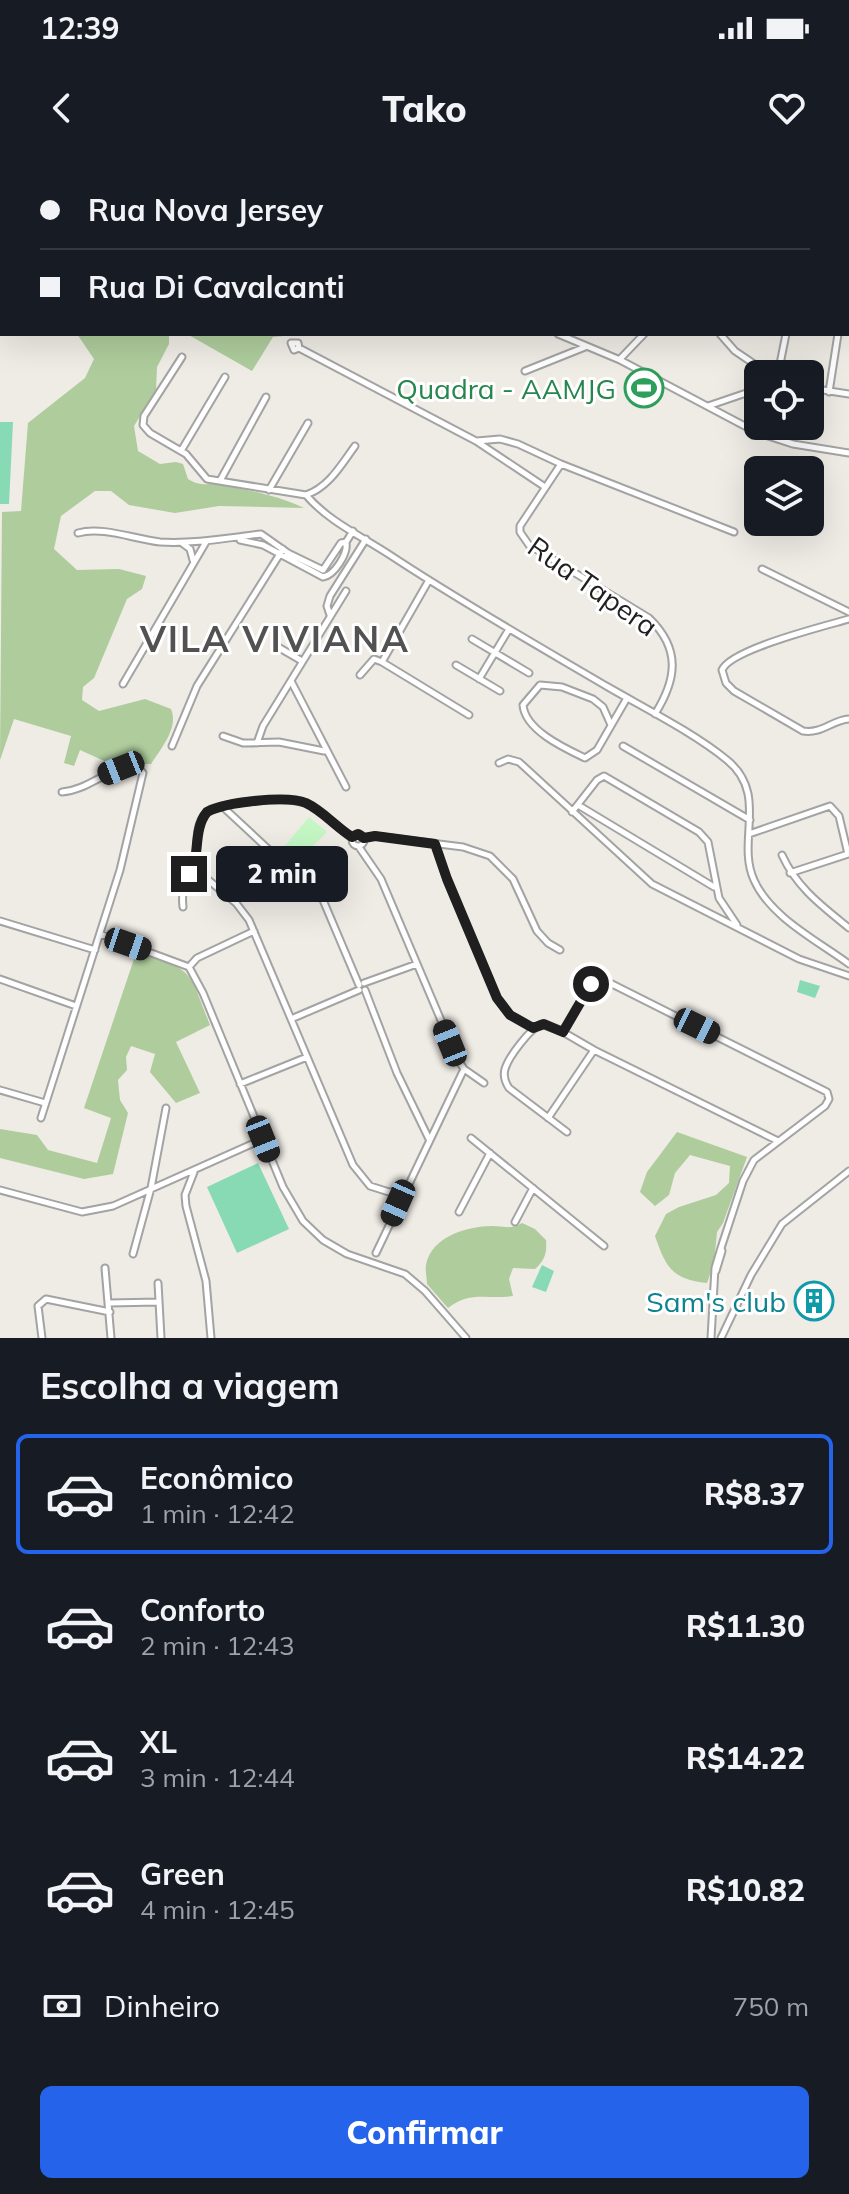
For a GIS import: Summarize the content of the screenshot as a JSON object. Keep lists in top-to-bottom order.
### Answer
{
  "streets": {
    "street": ["Rua Tapera"]
  },
  "districts": ["VILA VIVIANA"],
  "places": {
    "sports": ["Quadra - AAMJG"],
    "building": ["Sam's club"]
  },
  "page": {
    "status": "12:39",
    "header": "Tako",
    "banner": ["Rua Nova Jersey", "Rua Di Cavalcanti"],
    "bubble": "2 min",
    "heading": "Escolha a viagem",
    "list": [
      {
        "name": "Econômico",
        "note": "1 min · 12:42",
        "value": "R$8.37"
      },
      {
        "name": "Conforto",
        "note": "2 min · 12:43",
        "value": "R$11.30"
      },
      {
        "name": "XL",
        "note": "3 min · 12:44",
        "value": "R$14.22"
      },
      {
        "name": "Green",
        "note": "4 min · 12:45",
        "value": "R$10.82"
      }
    ],
    "pay": ["Dinheiro", "750 m"],
    "buttons": "Confirmar"
  }
}
